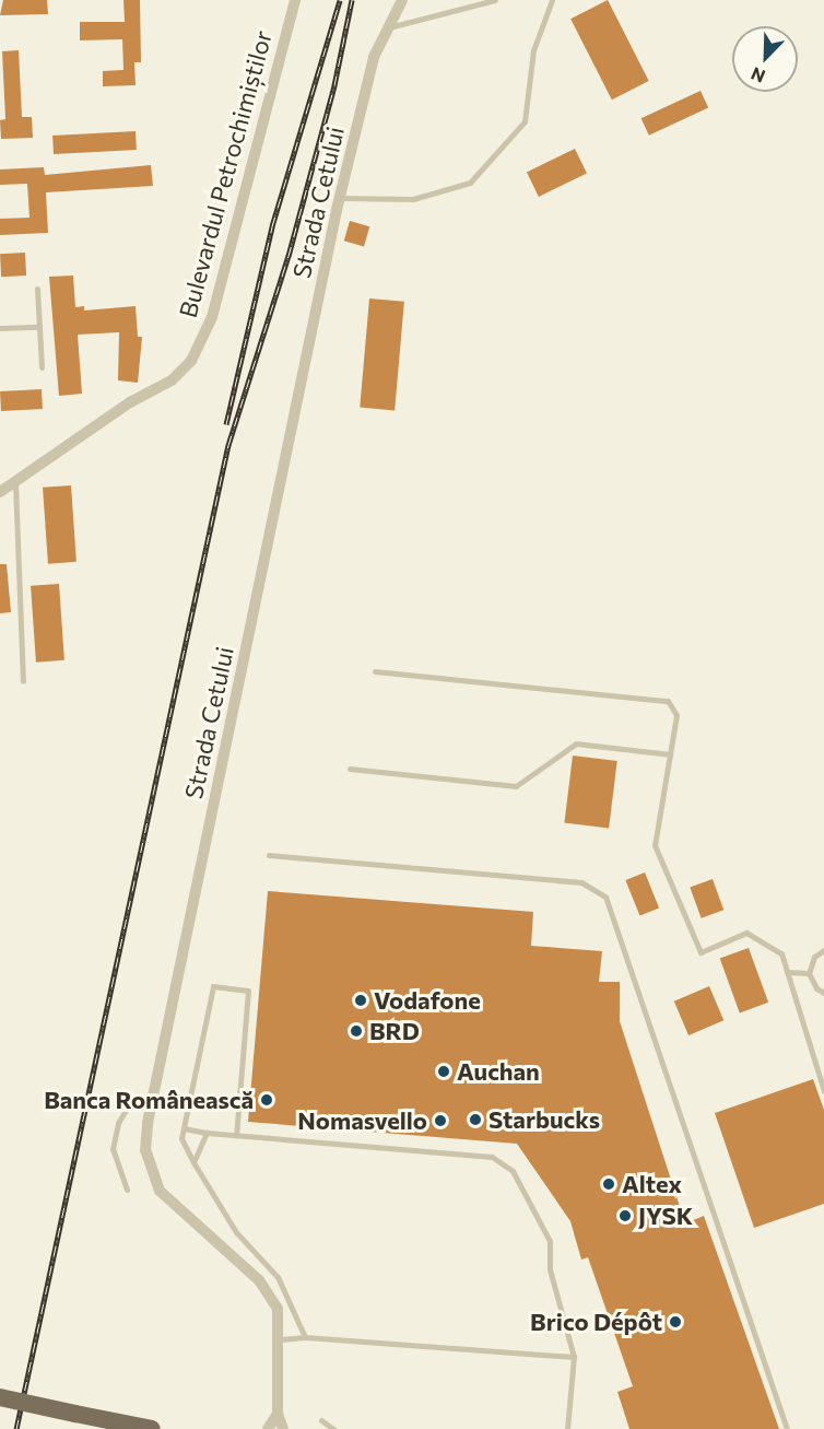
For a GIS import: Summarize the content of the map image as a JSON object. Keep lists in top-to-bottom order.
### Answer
{
  "streets": {
    "street": ["Bulevardul Petrochimiștilor", "Strada Cetului"]
  },
  "places": [
    "Vodafone",
    "BRD",
    "Auchan",
    "Banca Românească",
    "Starbucks",
    "Nomasvello",
    "Altex",
    "JYSK",
    "Brico Dépôt"
  ],
  "north": "bottom left"
}
